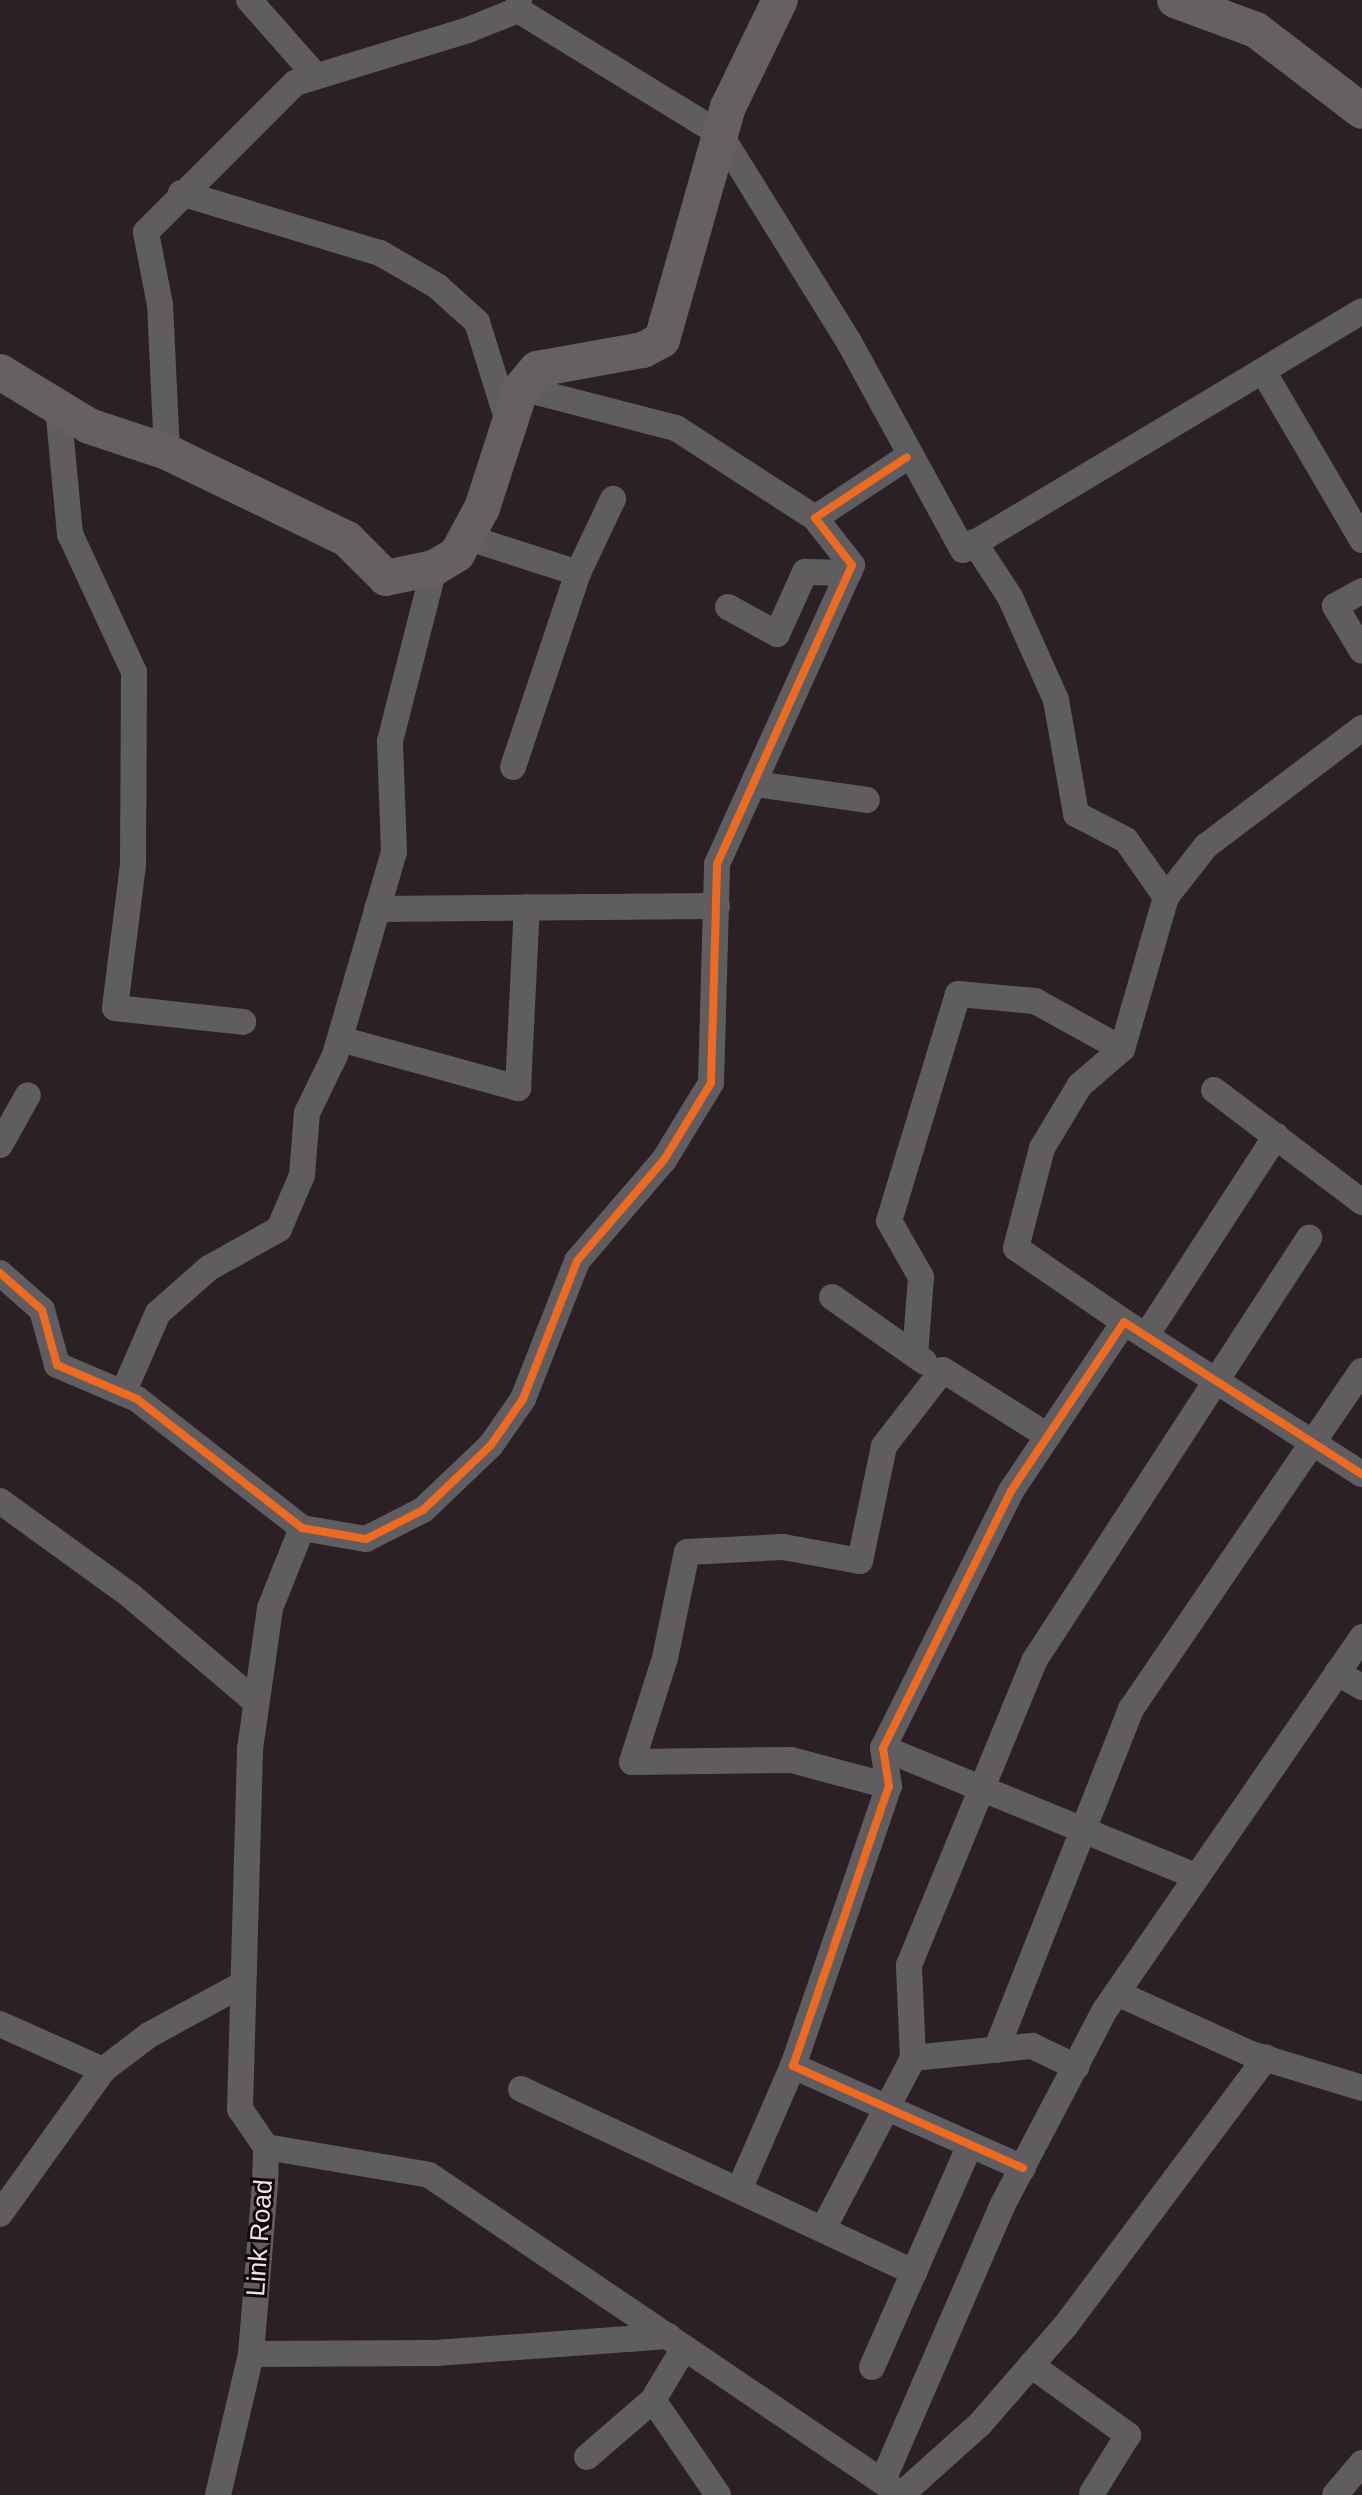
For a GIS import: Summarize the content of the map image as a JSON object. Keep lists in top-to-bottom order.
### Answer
{
  "streets": {
    "street": ["Link Road"]
  }
}
